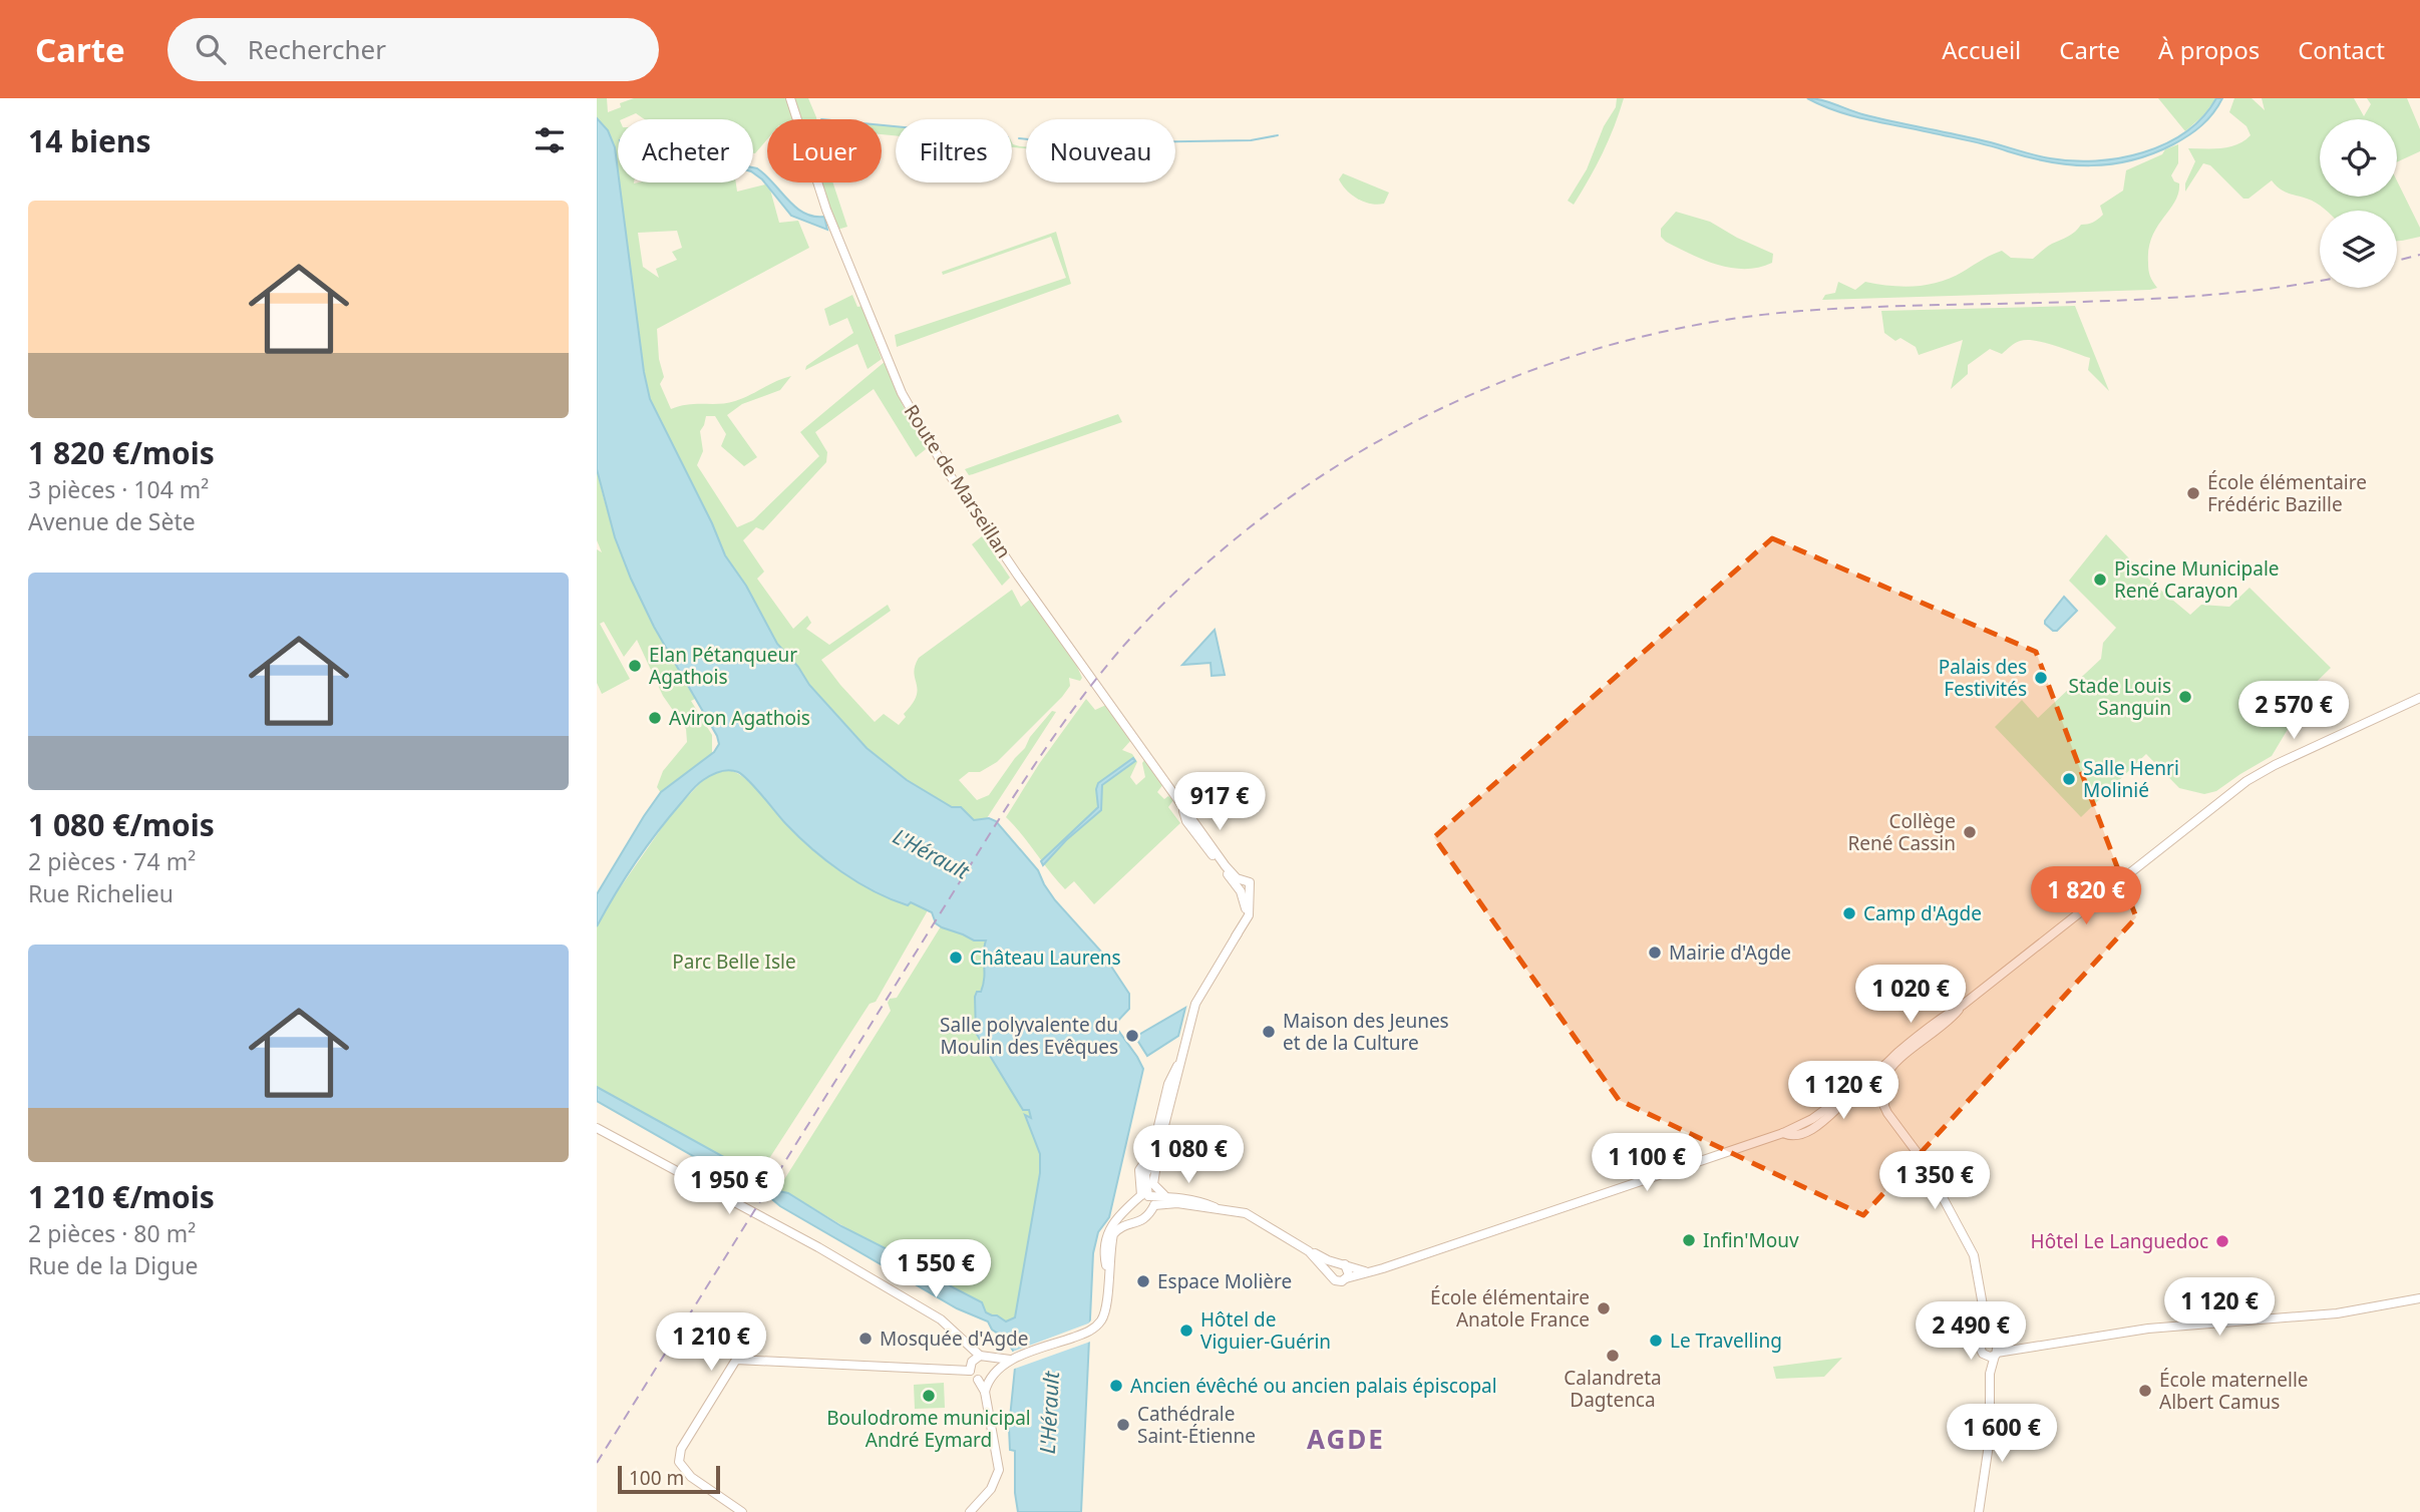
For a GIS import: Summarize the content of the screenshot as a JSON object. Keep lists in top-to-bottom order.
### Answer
{
  "streets": {
    "main road": ["Route de Marseillan"]
  },
  "districts": ["AGDE"],
  "water": ["L'Hérault"],
  "parks": ["Parc Belle Isle"],
  "places": [
    "École élémentaire Frédéric Bazille",
    "Piscine Municipale René Carayon",
    "Elan Pétanqueur Agathois",
    "Palais des Festivités",
    "Stade Louis Sanguin",
    "Aviron Agathois",
    "Salle Henri Molinié",
    "Collège René Cassin",
    "Camp d'Agde",
    "Mairie d'Agde",
    "Château Laurens",
    "Maison des Jeunes et de la Culture",
    "Salle polyvalente du Moulin des Evêques",
    "Infin'Mouv",
    "Hôtel Le Languedoc",
    "Espace Molière",
    "École élémentaire Anatole France",
    "Hôtel de Viguier-Guérin",
    "Mosquée d'Agde",
    "Le Travelling",
    "Calandreta Dagtenca",
    "Ancien évêché ou ancien palais épiscopal",
    "École maternelle Albert Camus",
    "Boulodrome municipal André Eymard",
    "Cathédrale Saint-Étienne"
  ],
  "scale_bar": "100 m",
  "page": {
    "header": "Carte",
    "search": "Rechercher",
    "nav": [
      "Accueil",
      "Carte",
      "À propos",
      "Contact"
    ],
    "heading": "14 biens",
    "chip": [
      "Acheter",
      "Louer",
      "Filtres",
      "Nouveau"
    ],
    "list": [
      {
        "name": "1 820 €/mois",
        "note": "3 pièces · 104 m² · Avenue de Sète"
      },
      {
        "name": "1 080 €/mois",
        "note": "2 pièces · 74 m² · Rue Richelieu"
      },
      {
        "name": "1 210 €/mois",
        "note": "2 pièces · 80 m² · Rue de la Digue"
      }
    ],
    "price": [
      "2 570 €",
      "917 €",
      "1 820 €",
      "1 020 €",
      "1 120 €",
      "1 080 €",
      "1 100 €",
      "1 350 €",
      "1 950 €",
      "1 550 €",
      "1 120 €",
      "2 490 €",
      "1 210 €",
      "1 600 €"
    ],
    "scale": "100 m"
  }
}
